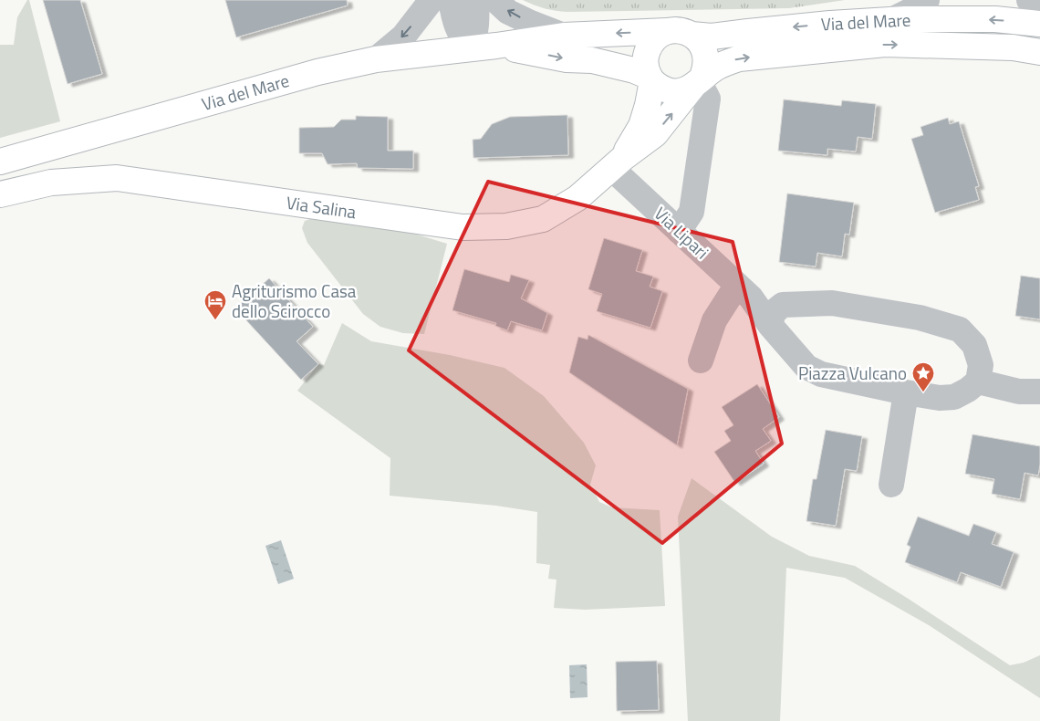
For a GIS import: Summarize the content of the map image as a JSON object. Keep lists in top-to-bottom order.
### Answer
{
  "streets": {
    "main road": ["Via del Mare", "Via Salina"],
    "street": ["Via Lipari"]
  },
  "crossings": [
    ["Via del Mare", "Via Salina"],
    ["Via Salina", "Via Lipari"]
  ],
  "places": {
    "hotel": ["Agriturismo Casa dello Scirocco"],
    "place": ["Piazza Vulcano"]
  }
}
